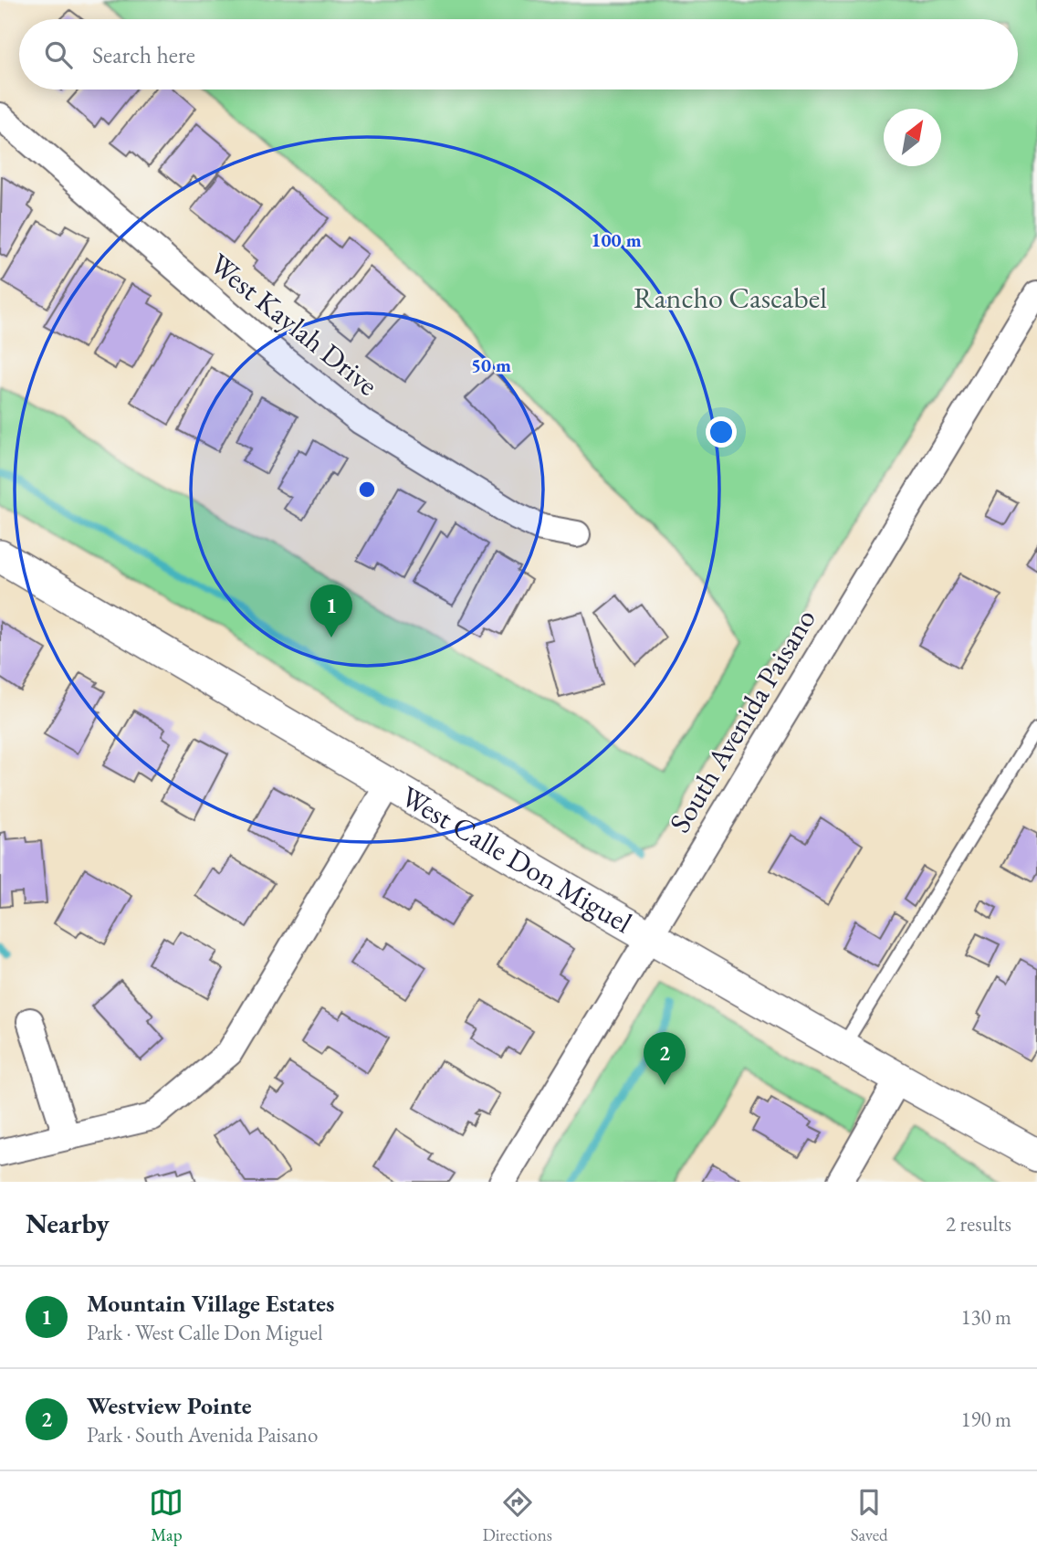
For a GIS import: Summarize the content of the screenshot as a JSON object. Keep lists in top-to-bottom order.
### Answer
{
  "streets": {
    "street": ["West Kaylah Drive", "South Avenida Paisano", "West Calle Don Miguel"]
  },
  "crossings": [
    ["South Avenida Paisano", "West Calle Don Miguel"]
  ],
  "parks": ["Rancho Cascabel"],
  "north": "top right",
  "page": {
    "search": "Search here",
    "pins": ["1", "2"],
    "heading": ["Nearby", "2 results"],
    "list": [
      {
        "mark": "1",
        "name": "Mountain Village Estates",
        "note": "Park · West Calle Don Miguel",
        "value": "130 m"
      },
      {
        "mark": "2",
        "name": "Westview Pointe",
        "note": "Park · South Avenida Paisano",
        "value": "190 m"
      }
    ],
    "nav": ["Map", "Directions", "Saved"]
  },
  "rings": ["100 m", "50 m"]
}
